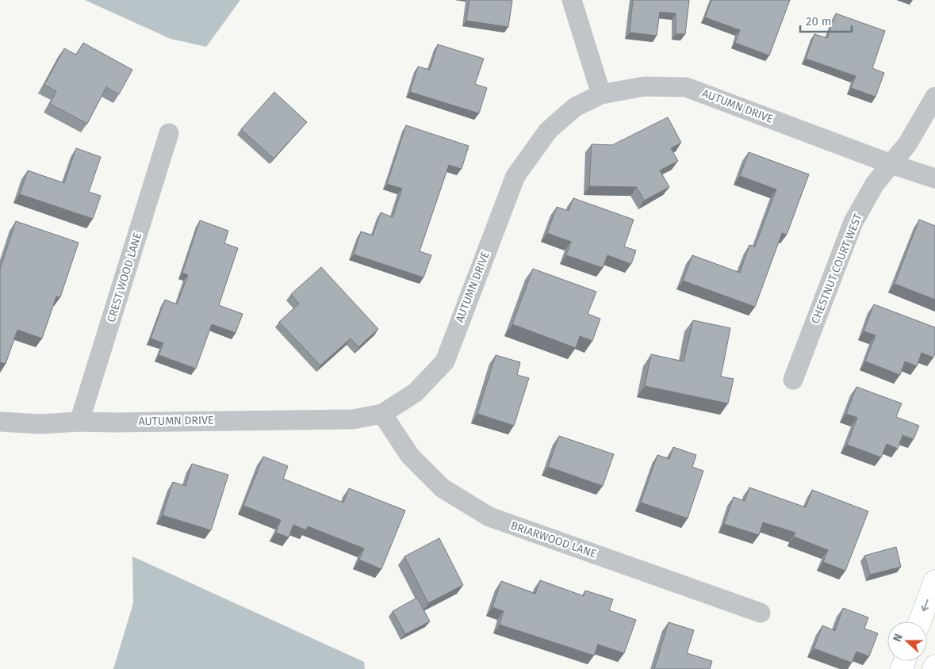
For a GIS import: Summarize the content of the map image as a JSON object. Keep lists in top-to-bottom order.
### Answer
{
  "streets": {
    "street": [
      "AUTUMN DRIVE",
      "CHESTNUT COURT WEST",
      "CREST WOOD LANE",
      "BRIARWOOD LANE"
    ]
  },
  "crossings": [
    ["AUTUMN DRIVE", "CHESTNUT COURT WEST"],
    ["AUTUMN DRIVE", "CREST WOOD LANE"],
    ["AUTUMN DRIVE", "BRIARWOOD LANE"]
  ],
  "scale_bar": "20 m",
  "north": "left"
}
